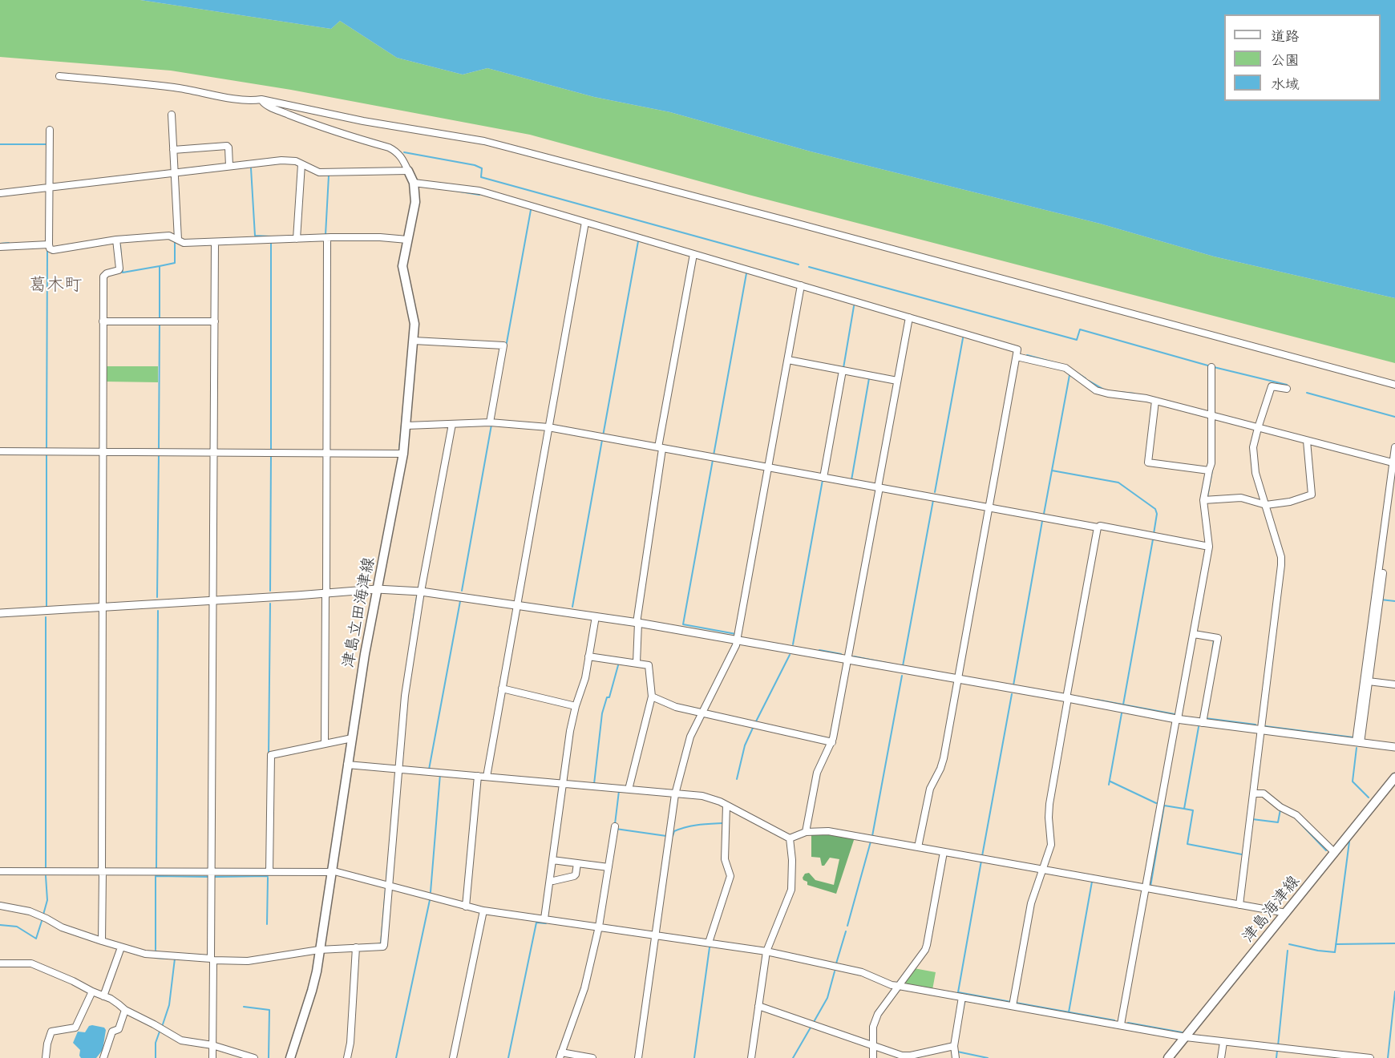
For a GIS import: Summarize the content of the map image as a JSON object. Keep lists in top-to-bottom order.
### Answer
{
  "streets": {
    "main road": ["津島立田海津線", "津島海津線"]
  },
  "districts": ["葛木町"],
  "legend": ["道路", "公園", "水域"]
}
